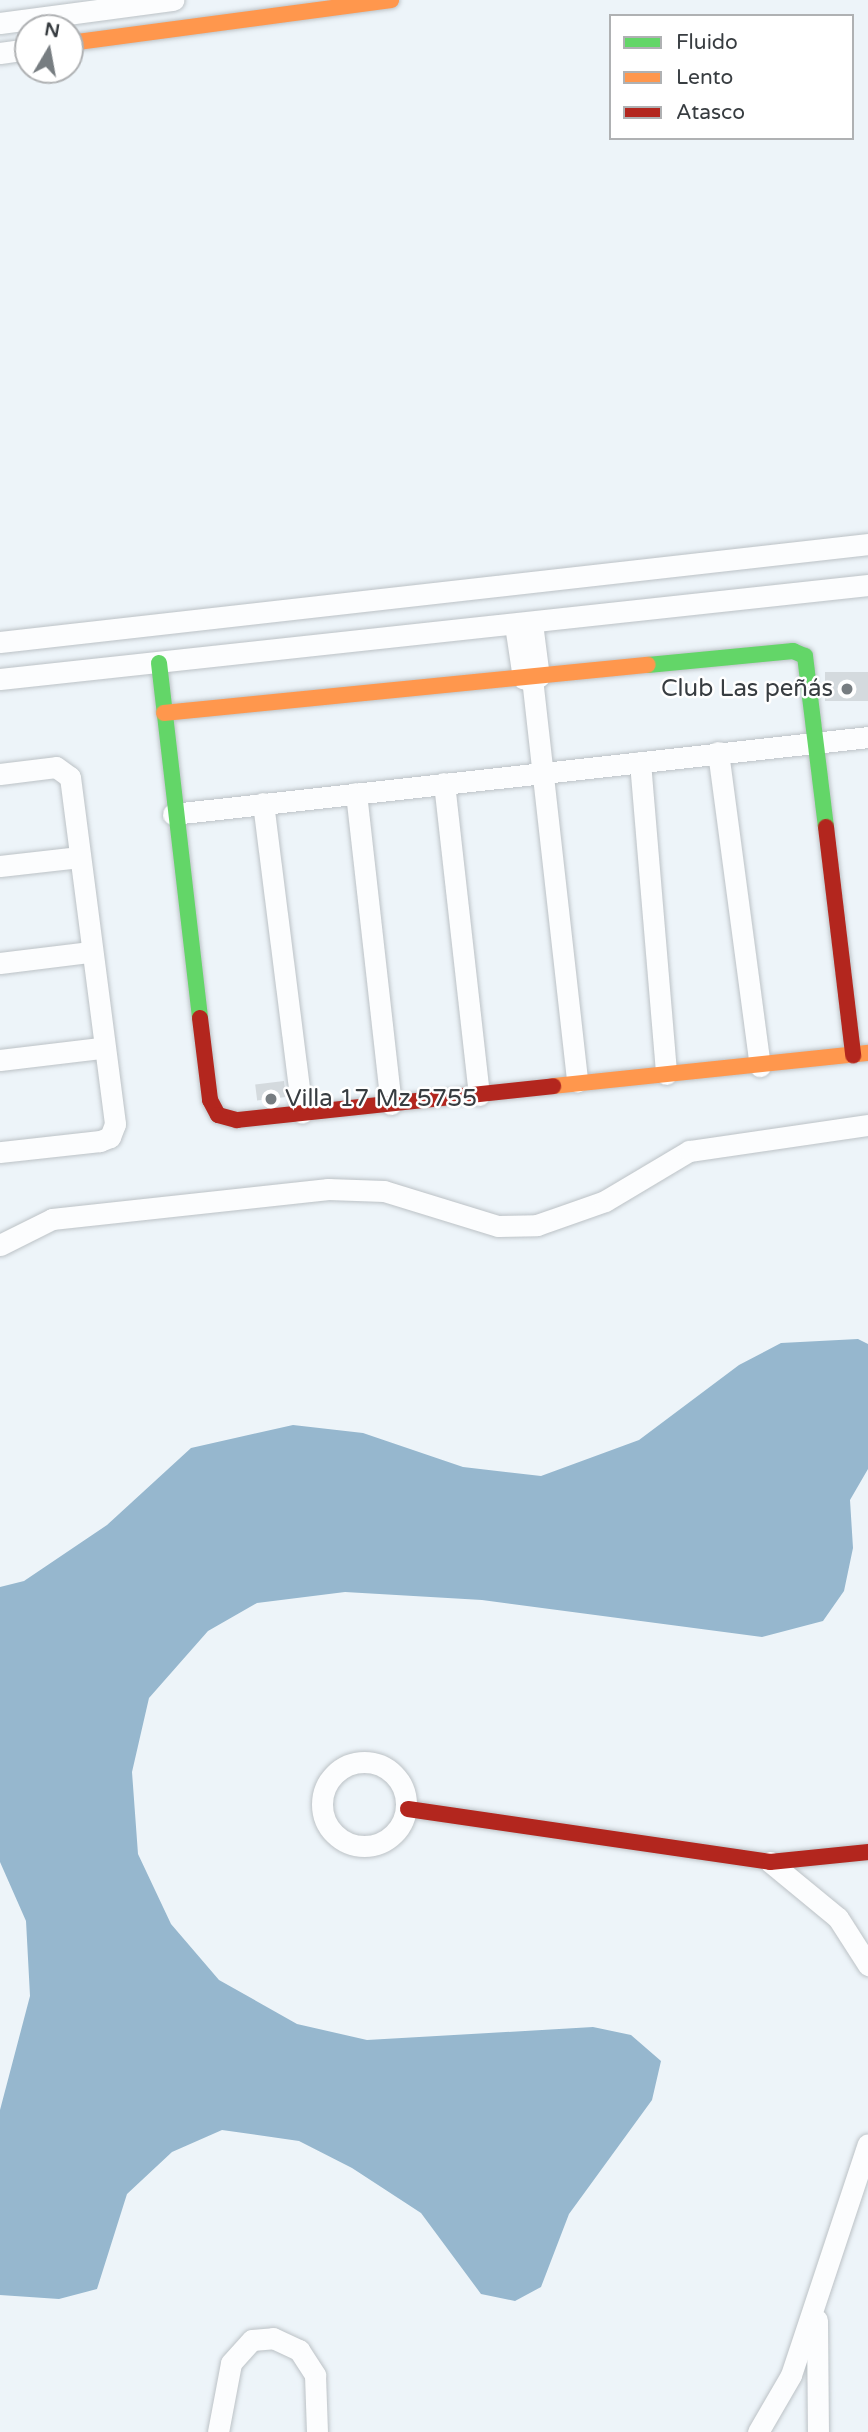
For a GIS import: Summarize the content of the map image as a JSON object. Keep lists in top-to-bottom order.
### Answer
{
  "places": ["Club Las peñás", "Villa 17 Mz 5755"],
  "legend": ["Fluido", "Lento", "Atasco"],
  "north": "top"
}
